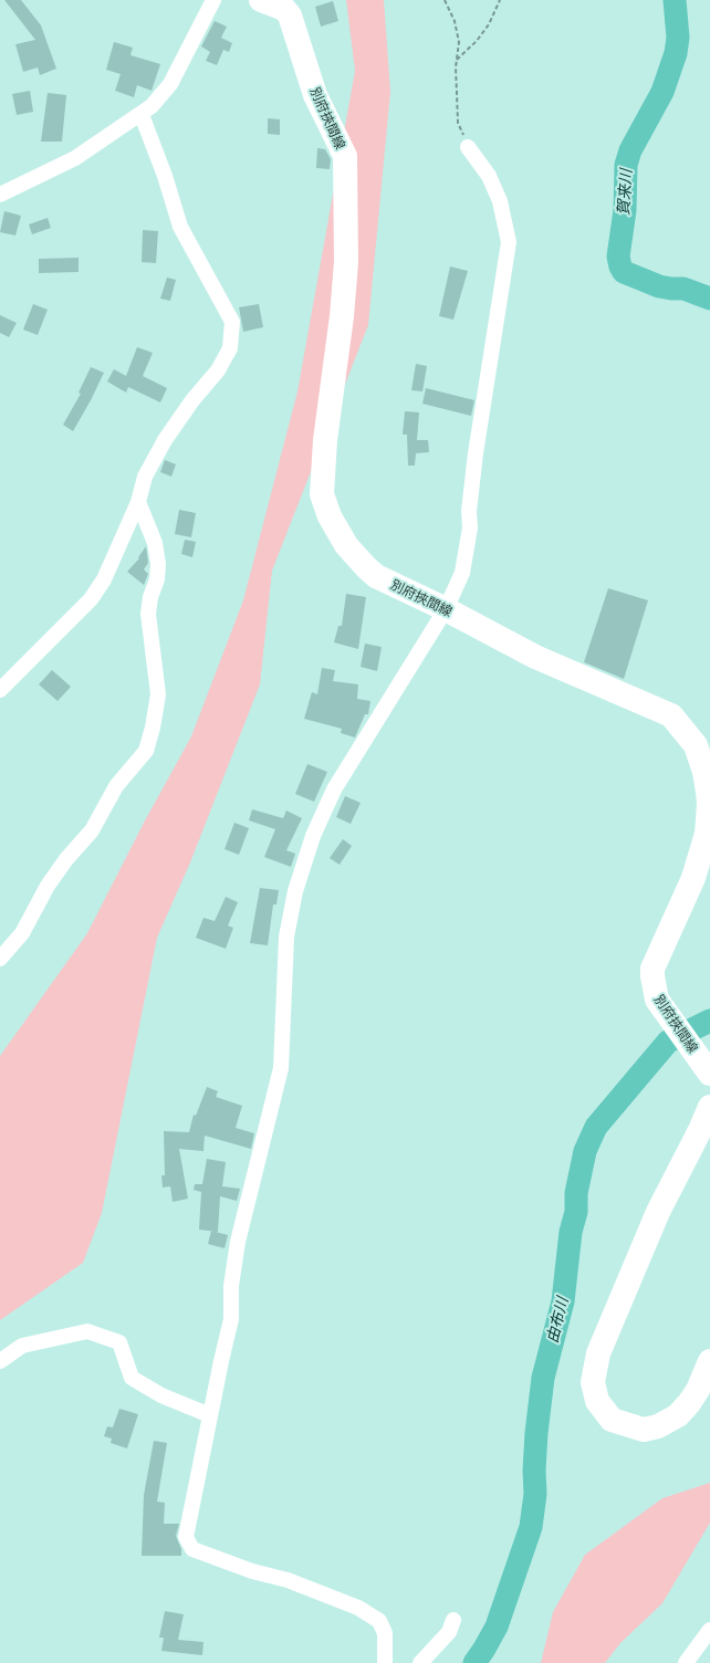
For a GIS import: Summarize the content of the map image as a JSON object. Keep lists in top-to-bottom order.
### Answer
{
  "streets": {
    "main road": ["別府挾間線"]
  },
  "water": ["賀来川", "由布川"]
}
